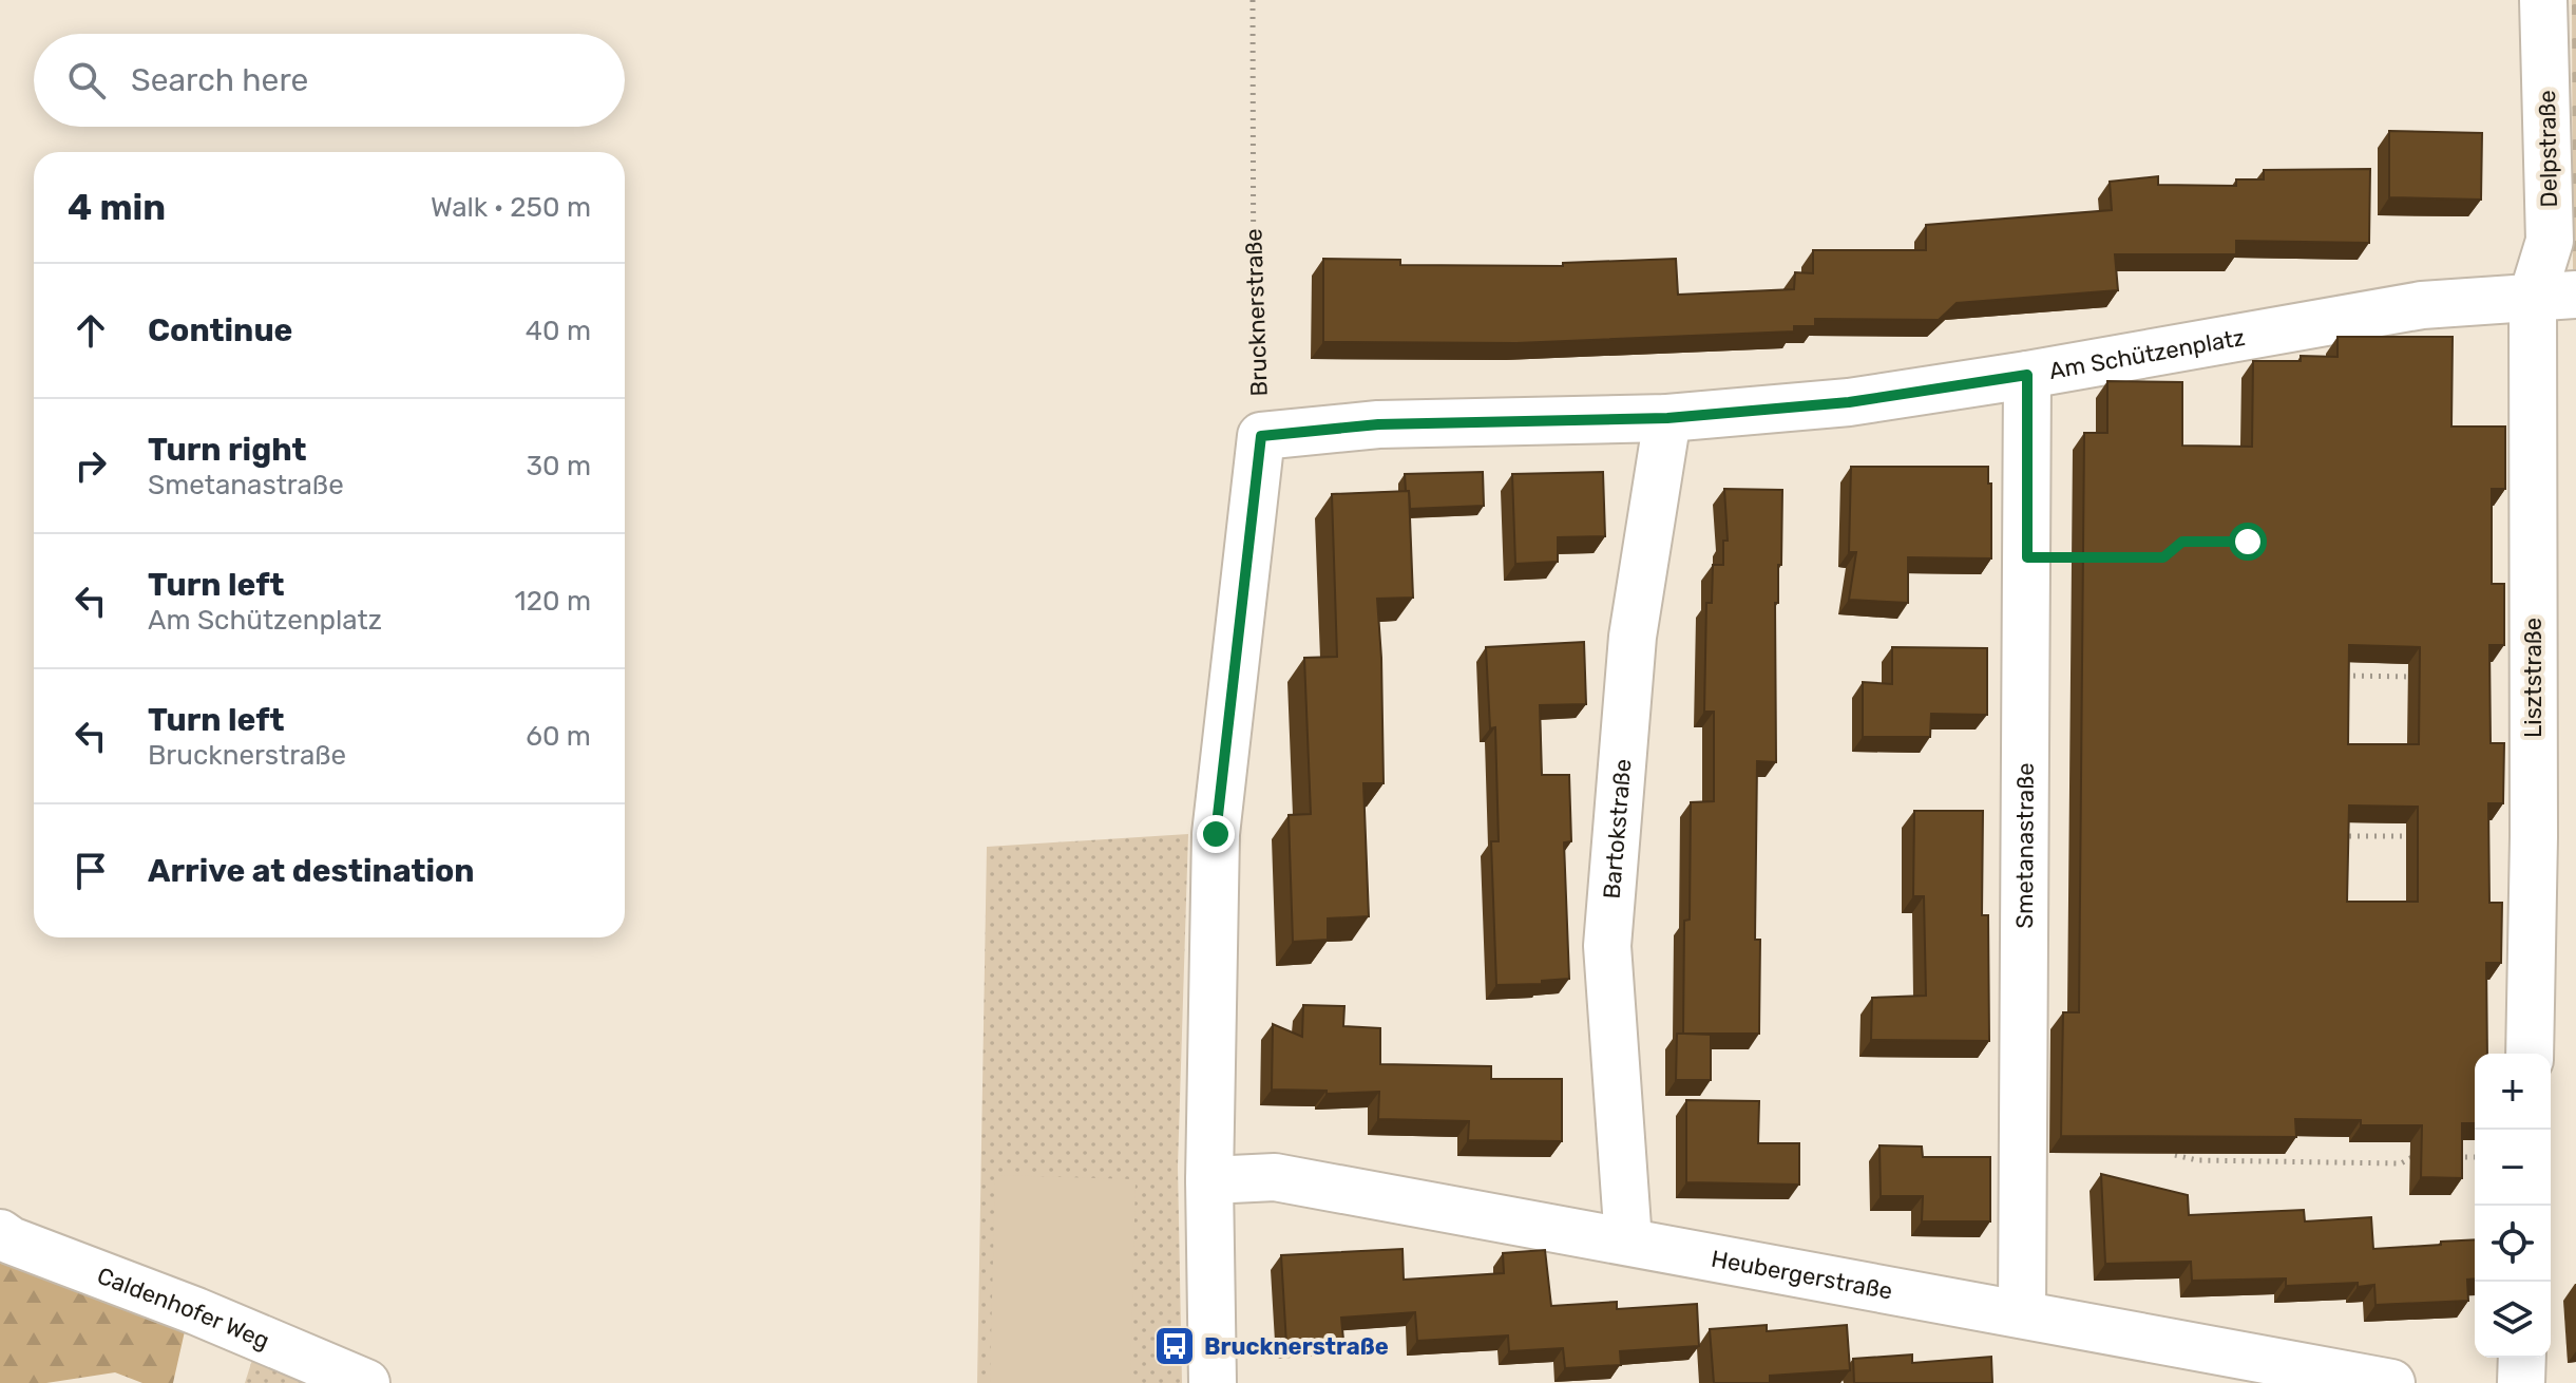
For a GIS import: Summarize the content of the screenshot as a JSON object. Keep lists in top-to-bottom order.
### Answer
{
  "streets": {
    "street": [
      "Delpstraße",
      "Am Schützenplatz",
      "Lisztstraße",
      "Bartokstraße",
      "Smetanastraße",
      "Heubergerstraße",
      "Caldenhofer Weg"
    ],
    "path": ["Brucknerstraße"]
  },
  "crossings": [
    ["Delpstraße", "Am Schützenplatz"],
    ["Delpstraße", "Lisztstraße"],
    ["Brucknerstraße", "Am Schützenplatz"],
    ["Am Schützenplatz", "Lisztstraße"],
    ["Am Schützenplatz", "Bartokstraße"],
    ["Am Schützenplatz", "Smetanastraße"],
    ["Bartokstraße", "Heubergerstraße"],
    ["Smetanastraße", "Heubergerstraße"]
  ],
  "places": {
    "bus stop": ["Brucknerstraße"]
  },
  "page": {
    "search": "Search here",
    "heading": ["4 min", "Walk · 250 m"],
    "list": [
      ["Continue", "40 m"],
      ["Turn right", "Smetanastraße", "30 m"],
      ["Turn left", "Am Schützenplatz", "120 m"],
      ["Turn left", "Brucknerstraße", "60 m"],
      "Arrive at destination"
    ],
    "map_buttons": ["+", "−"]
  }
}
